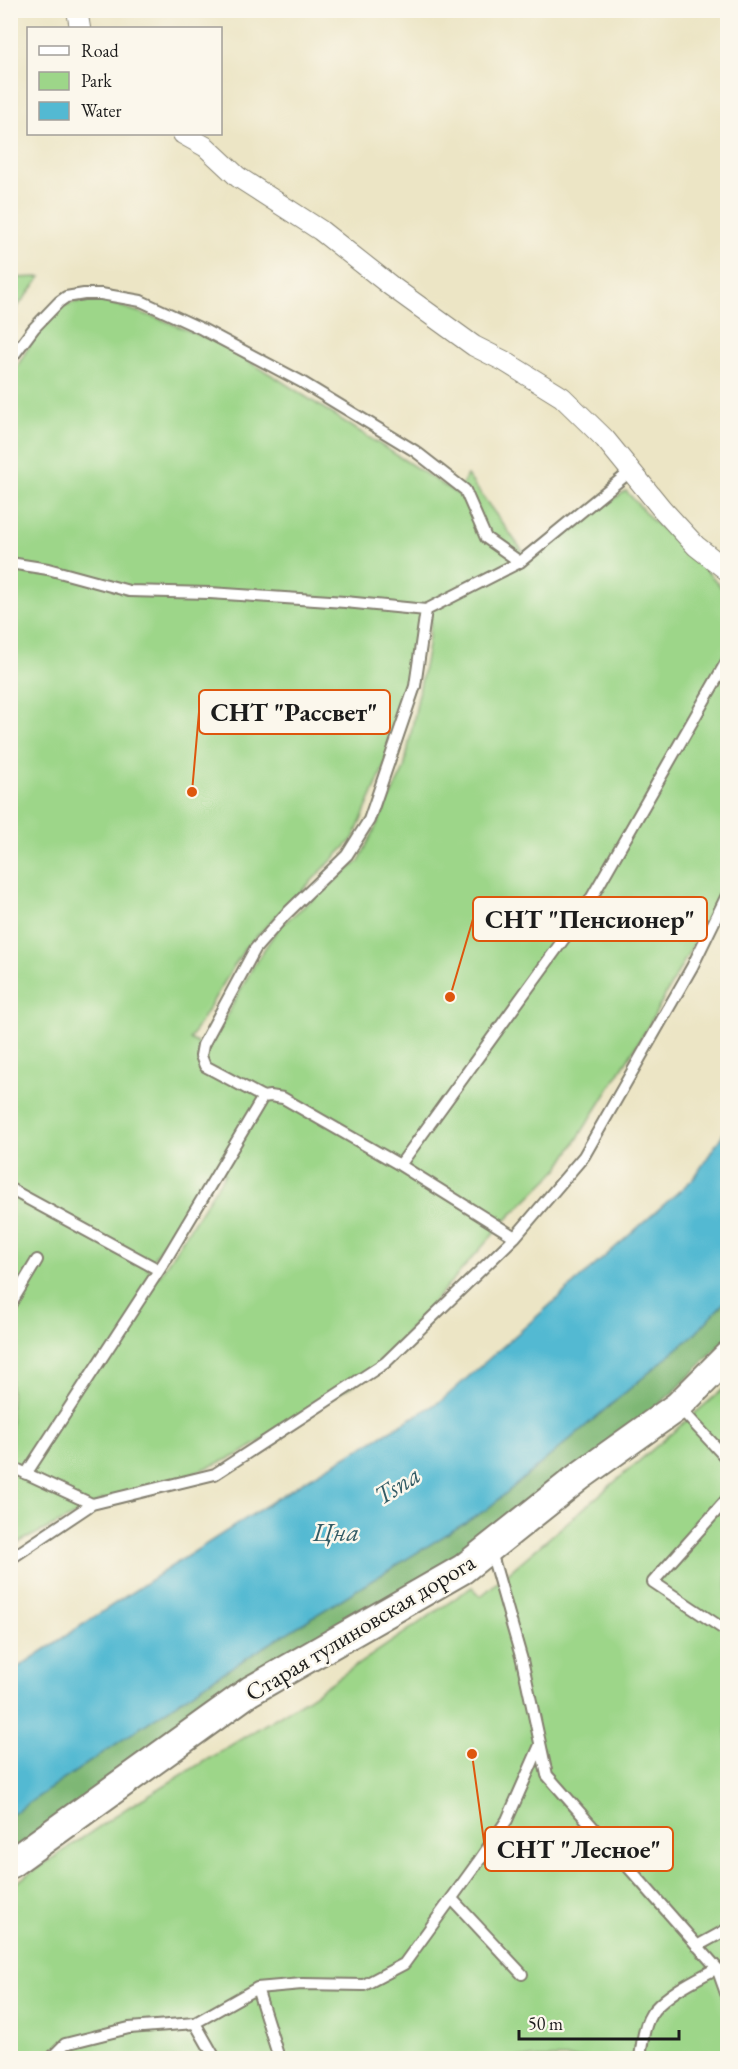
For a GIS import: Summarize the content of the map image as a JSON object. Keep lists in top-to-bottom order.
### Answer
{
  "streets": {
    "street": ["Старая тулиновская дорога"]
  },
  "water": ["Tsna", "Цна"],
  "places": ["СНТ \"Рассвет\"", "СНТ \"Пенсионер\"", "СНТ \"Лесное\""],
  "legend": ["Road", "Park", "Water"],
  "scale_bar": "50 m"
}
